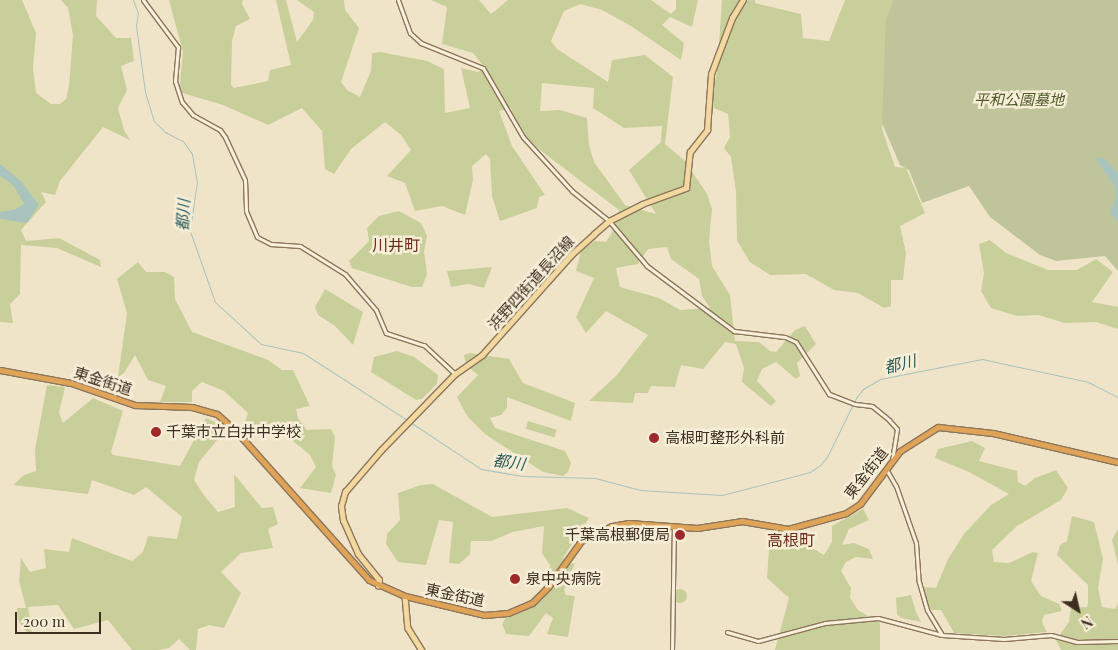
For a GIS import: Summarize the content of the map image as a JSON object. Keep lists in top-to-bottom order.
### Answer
{
  "streets": {
    "highway": ["東金街道"],
    "main road": ["浜野四街道長沼線"]
  },
  "crossings": [
    ["浜野四街道長沼線", "東金街道"]
  ],
  "districts": ["川井町", "高根町"],
  "water": ["都川"],
  "parks": ["平和公園墓地"],
  "places": [
    "千葉市立白井中学校",
    "高根町整形外科前",
    "千葉高根郵便局",
    "泉中央病院"
  ],
  "scale_bar": "200 m",
  "north": "bottom right"
}
